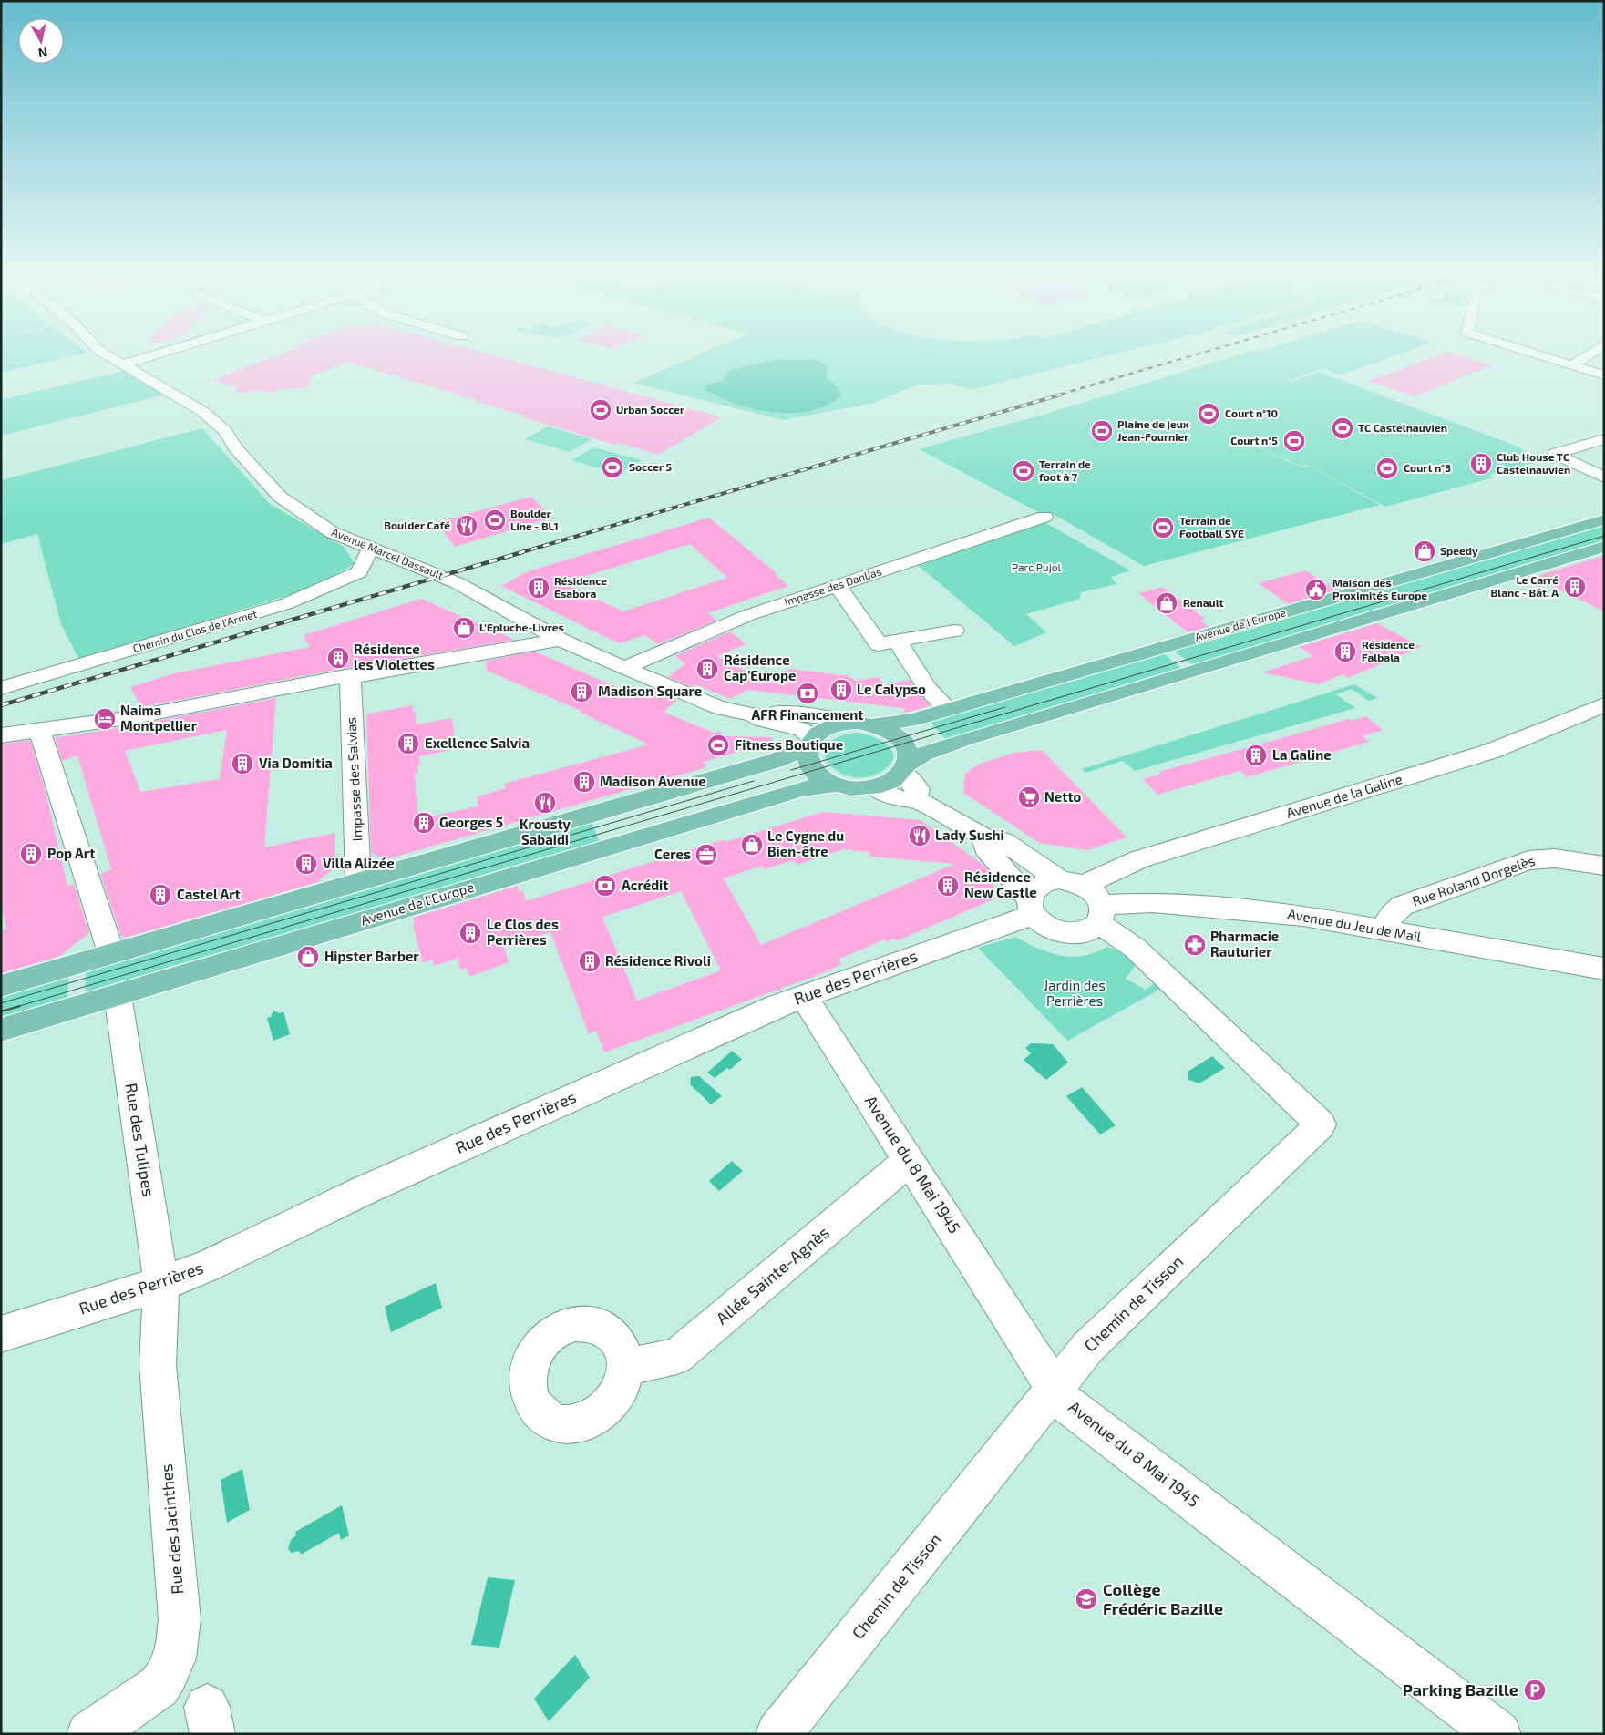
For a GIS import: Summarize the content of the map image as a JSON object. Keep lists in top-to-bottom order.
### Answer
{
  "streets": {
    "main road": ["Avenue de l'Europe"],
    "street": [
      "Avenue Marcel Dassault",
      "Impasse des Dahlias",
      "Chemin du Clos de l'Armet",
      "Impasse des Salvias",
      "Avenue de la Galine",
      "Rue Roland Dorgelès",
      "Avenue du Jeu de Mail",
      "Rue des Perrières",
      "Rue des Tulipes",
      "Avenue du 8 Mai 1945",
      "Allée Sainte-Agnès",
      "Chemin de Tisson",
      "Rue des Jacinthes"
    ]
  },
  "crossings": [
    ["Avenue Marcel Dassault", "Impasse des Dahlias"],
    ["Avenue Marcel Dassault", "Avenue de l'Europe"],
    ["Avenue Marcel Dassault", "Chemin du Clos de l'Armet"],
    ["Avenue de l'Europe", "Rue des Tulipes"],
    ["Avenue de la Galine", "Avenue du Jeu de Mail"],
    ["Avenue de la Galine", "Rue des Perrières"],
    ["Avenue de la Galine", "Chemin de Tisson"],
    ["Rue Roland Dorgelès", "Avenue du Jeu de Mail"],
    ["Avenue du Jeu de Mail", "Rue des Perrières"],
    ["Avenue du Jeu de Mail", "Chemin de Tisson"],
    ["Rue des Perrières", "Rue des Tulipes"],
    ["Rue des Perrières", "Avenue du 8 Mai 1945"],
    ["Rue des Perrières", "Chemin de Tisson"],
    ["Rue des Perrières", "Rue des Jacinthes"],
    ["Rue des Tulipes", "Rue des Jacinthes"],
    ["Avenue du 8 Mai 1945", "Allée Sainte-Agnès"],
    ["Avenue du 8 Mai 1945", "Chemin de Tisson"]
  ],
  "parks": ["Parc Pujol", "Jardin des Perrières"],
  "places": {
    "sports": [
      "Urban Soccer",
      "Court n°10",
      "TC Castelnauvien",
      "Plaine de jeux Jean-Fournier",
      "Court n°5",
      "Soccer 5",
      "Court n°3",
      "Terrain de foot à 7",
      "Boulder Line - BL1",
      "Terrain de Football SYE",
      "Fitness Boutique"
    ],
    "building": [
      "Club House TC Castelnauvien",
      "Le Carré Blanc - Bât. A",
      "Résidence Esabora",
      "Résidence Falbala",
      "Résidence les Violettes",
      "Résidence Cap'Europe",
      "Le Calypso",
      "Madison Square",
      "Exellence Salvia",
      "La Galine",
      "Via Domitia",
      "Madison Avenue",
      "Georges 5",
      "Pop Art",
      "Villa Alizée",
      "Résidence New Castle",
      "Castel Art",
      "Le Clos des Perrières",
      "Résidence Rivoli"
    ],
    "restaurant": ["Boulder Café", "Krousty Sabaidi", "Lady Sushi"],
    "shop": [
      "Speedy",
      "Renault",
      "L’Epluche-Livres",
      "Le Cygne du Bien-être",
      "Hipster Barber"
    ],
    "public building": ["Maison des Proximités Europe"],
    "bank": ["AFR Financement", "Acrédit"],
    "hotel": ["Naima Montpellier"],
    "supermarket": ["Netto"],
    "office": ["Ceres"],
    "pharmacy": ["Pharmacie Rauturier"],
    "school or university": ["Collège Frédéric Bazille"],
    "parking": ["Parking Bazille"]
  },
  "north": "bottom"
}
